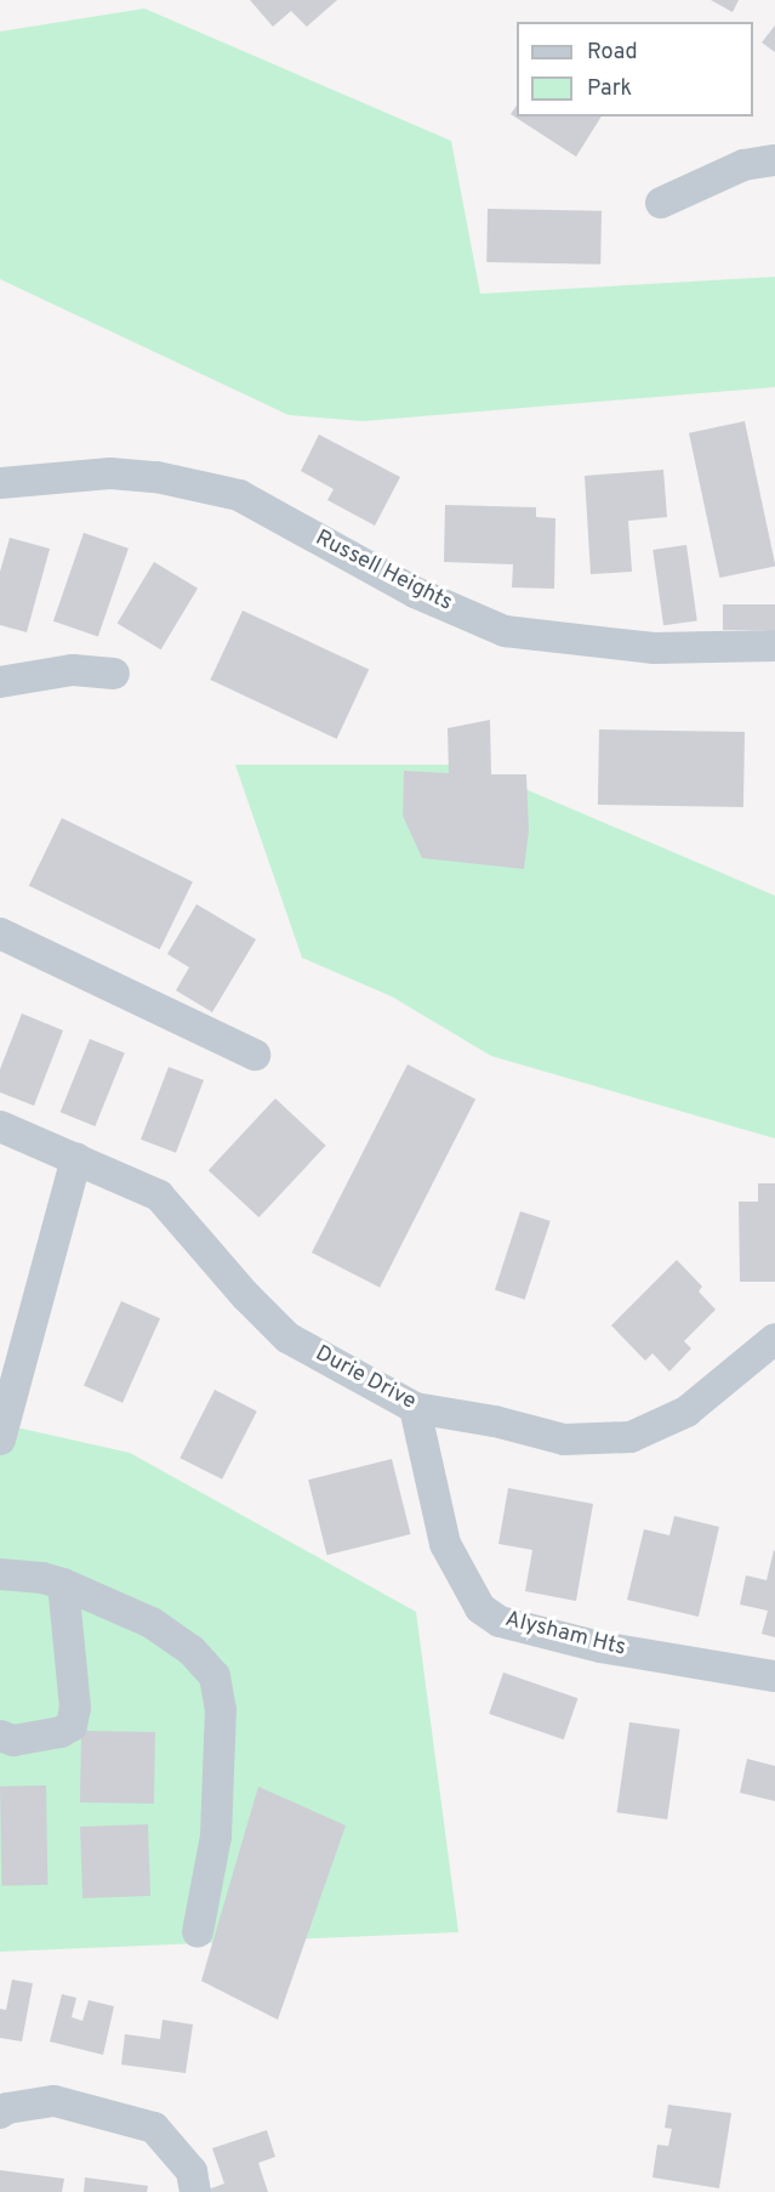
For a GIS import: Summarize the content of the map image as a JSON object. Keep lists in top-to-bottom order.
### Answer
{
  "streets": {
    "street": ["Russell Heights", "Durie Drive", "Alysham Hts"]
  },
  "crossings": [
    ["Durie Drive", "Alysham Hts"]
  ],
  "legend": ["Road", "Park"]
}
